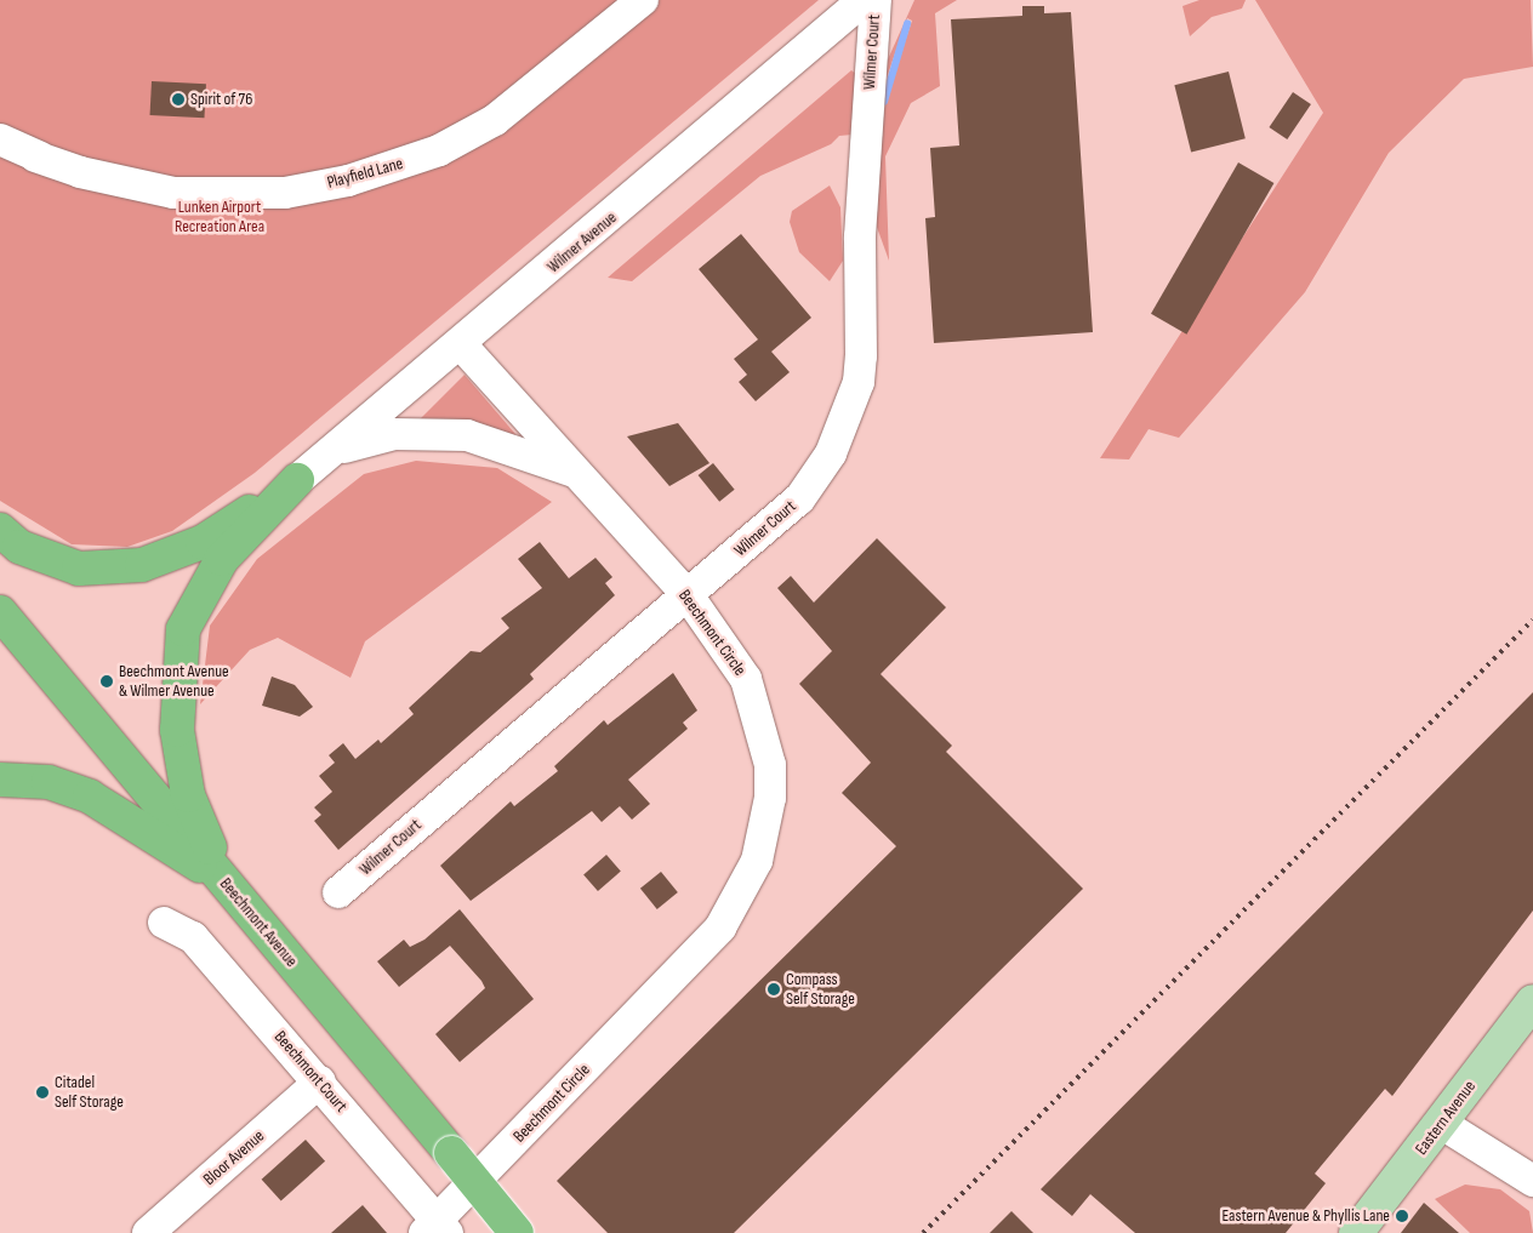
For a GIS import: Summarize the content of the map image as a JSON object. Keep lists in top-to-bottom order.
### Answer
{
  "streets": {
    "highway": ["Beechmont Avenue"],
    "main road": ["Eastern Avenue"],
    "street": [
      "Wilmer Court",
      "Playfield Lane",
      "Wilmer Avenue",
      "Beechmont Circle",
      "Beechmont Court",
      "Bloor Avenue"
    ]
  },
  "crossings": [
    ["Wilmer Court", "Beechmont Circle"],
    ["Wilmer Avenue", "Beechmont Circle"],
    ["Beechmont Circle", "Beechmont Court"],
    ["Beechmont Court", "Bloor Avenue"]
  ],
  "parks": ["Lunken Airport Recreation Area"],
  "places": [
    "Spirit of 76",
    "Beechmont Avenue & Wilmer Avenue",
    "Compass Self Storage",
    "Citadel Self Storage",
    "Eastern Avenue & Phyllis Lane"
  ]
}
